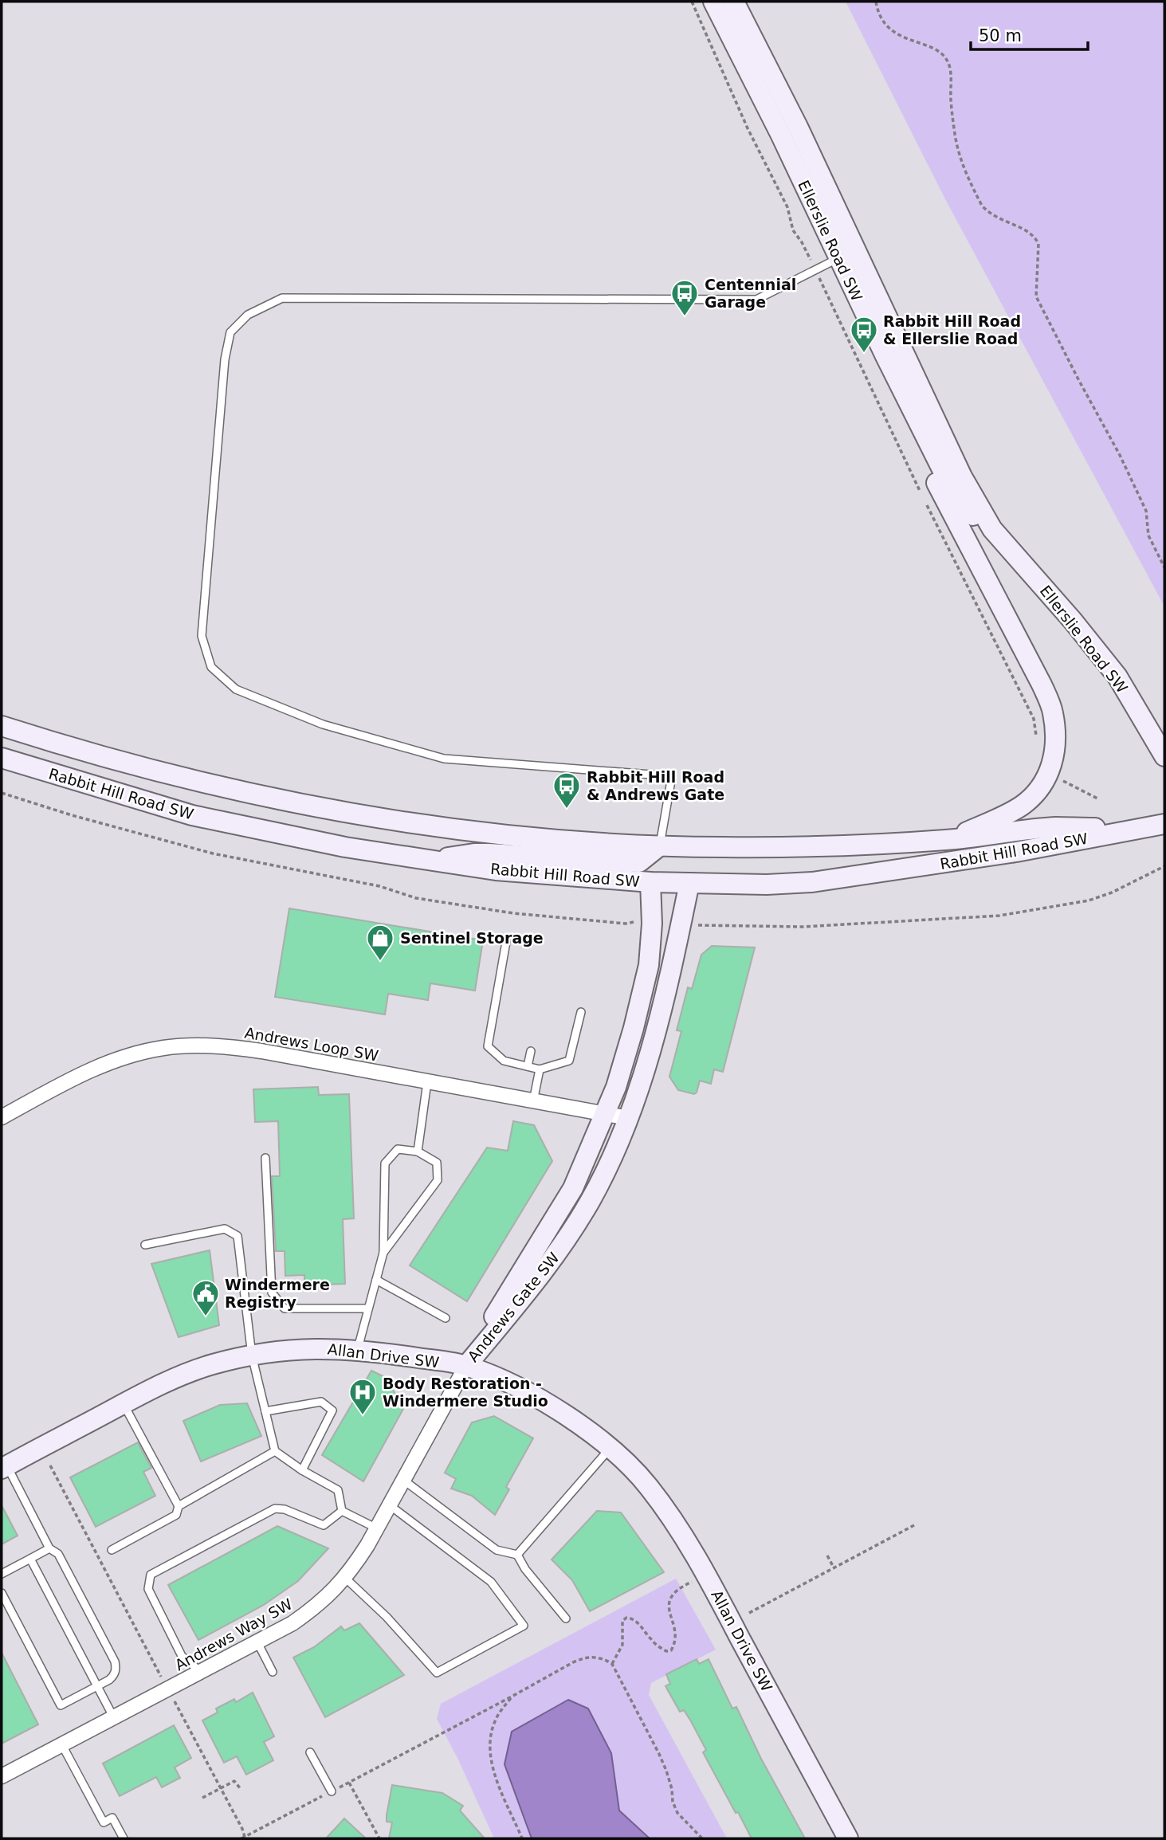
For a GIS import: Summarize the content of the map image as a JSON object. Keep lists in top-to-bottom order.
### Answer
{
  "streets": {
    "main road": [
      "Ellerslie Road SW",
      "Rabbit Hill Road SW",
      "Andrews Gate SW",
      "Allan Drive SW"
    ],
    "street": ["Andrews Loop SW", "Andrews Way SW"]
  },
  "crossings": [
    ["Rabbit Hill Road SW", "Andrews Gate SW"],
    ["Andrews Loop SW", "Andrews Gate SW"],
    ["Andrews Gate SW", "Allan Drive SW"],
    ["Andrews Gate SW", "Andrews Way SW"],
    ["Allan Drive SW", "Andrews Way SW"]
  ],
  "places": {
    "bus stop": ["Centennial Garage", "Rabbit Hill Road & Ellerslie Road", "Rabbit Hill Road & Andrews Gate"],
    "shop": ["Sentinel Storage"],
    "public building": ["Windermere Registry"],
    "hospital": ["Body Restoration - Windermere Studio"]
  },
  "scale_bar": "50 m"
}
